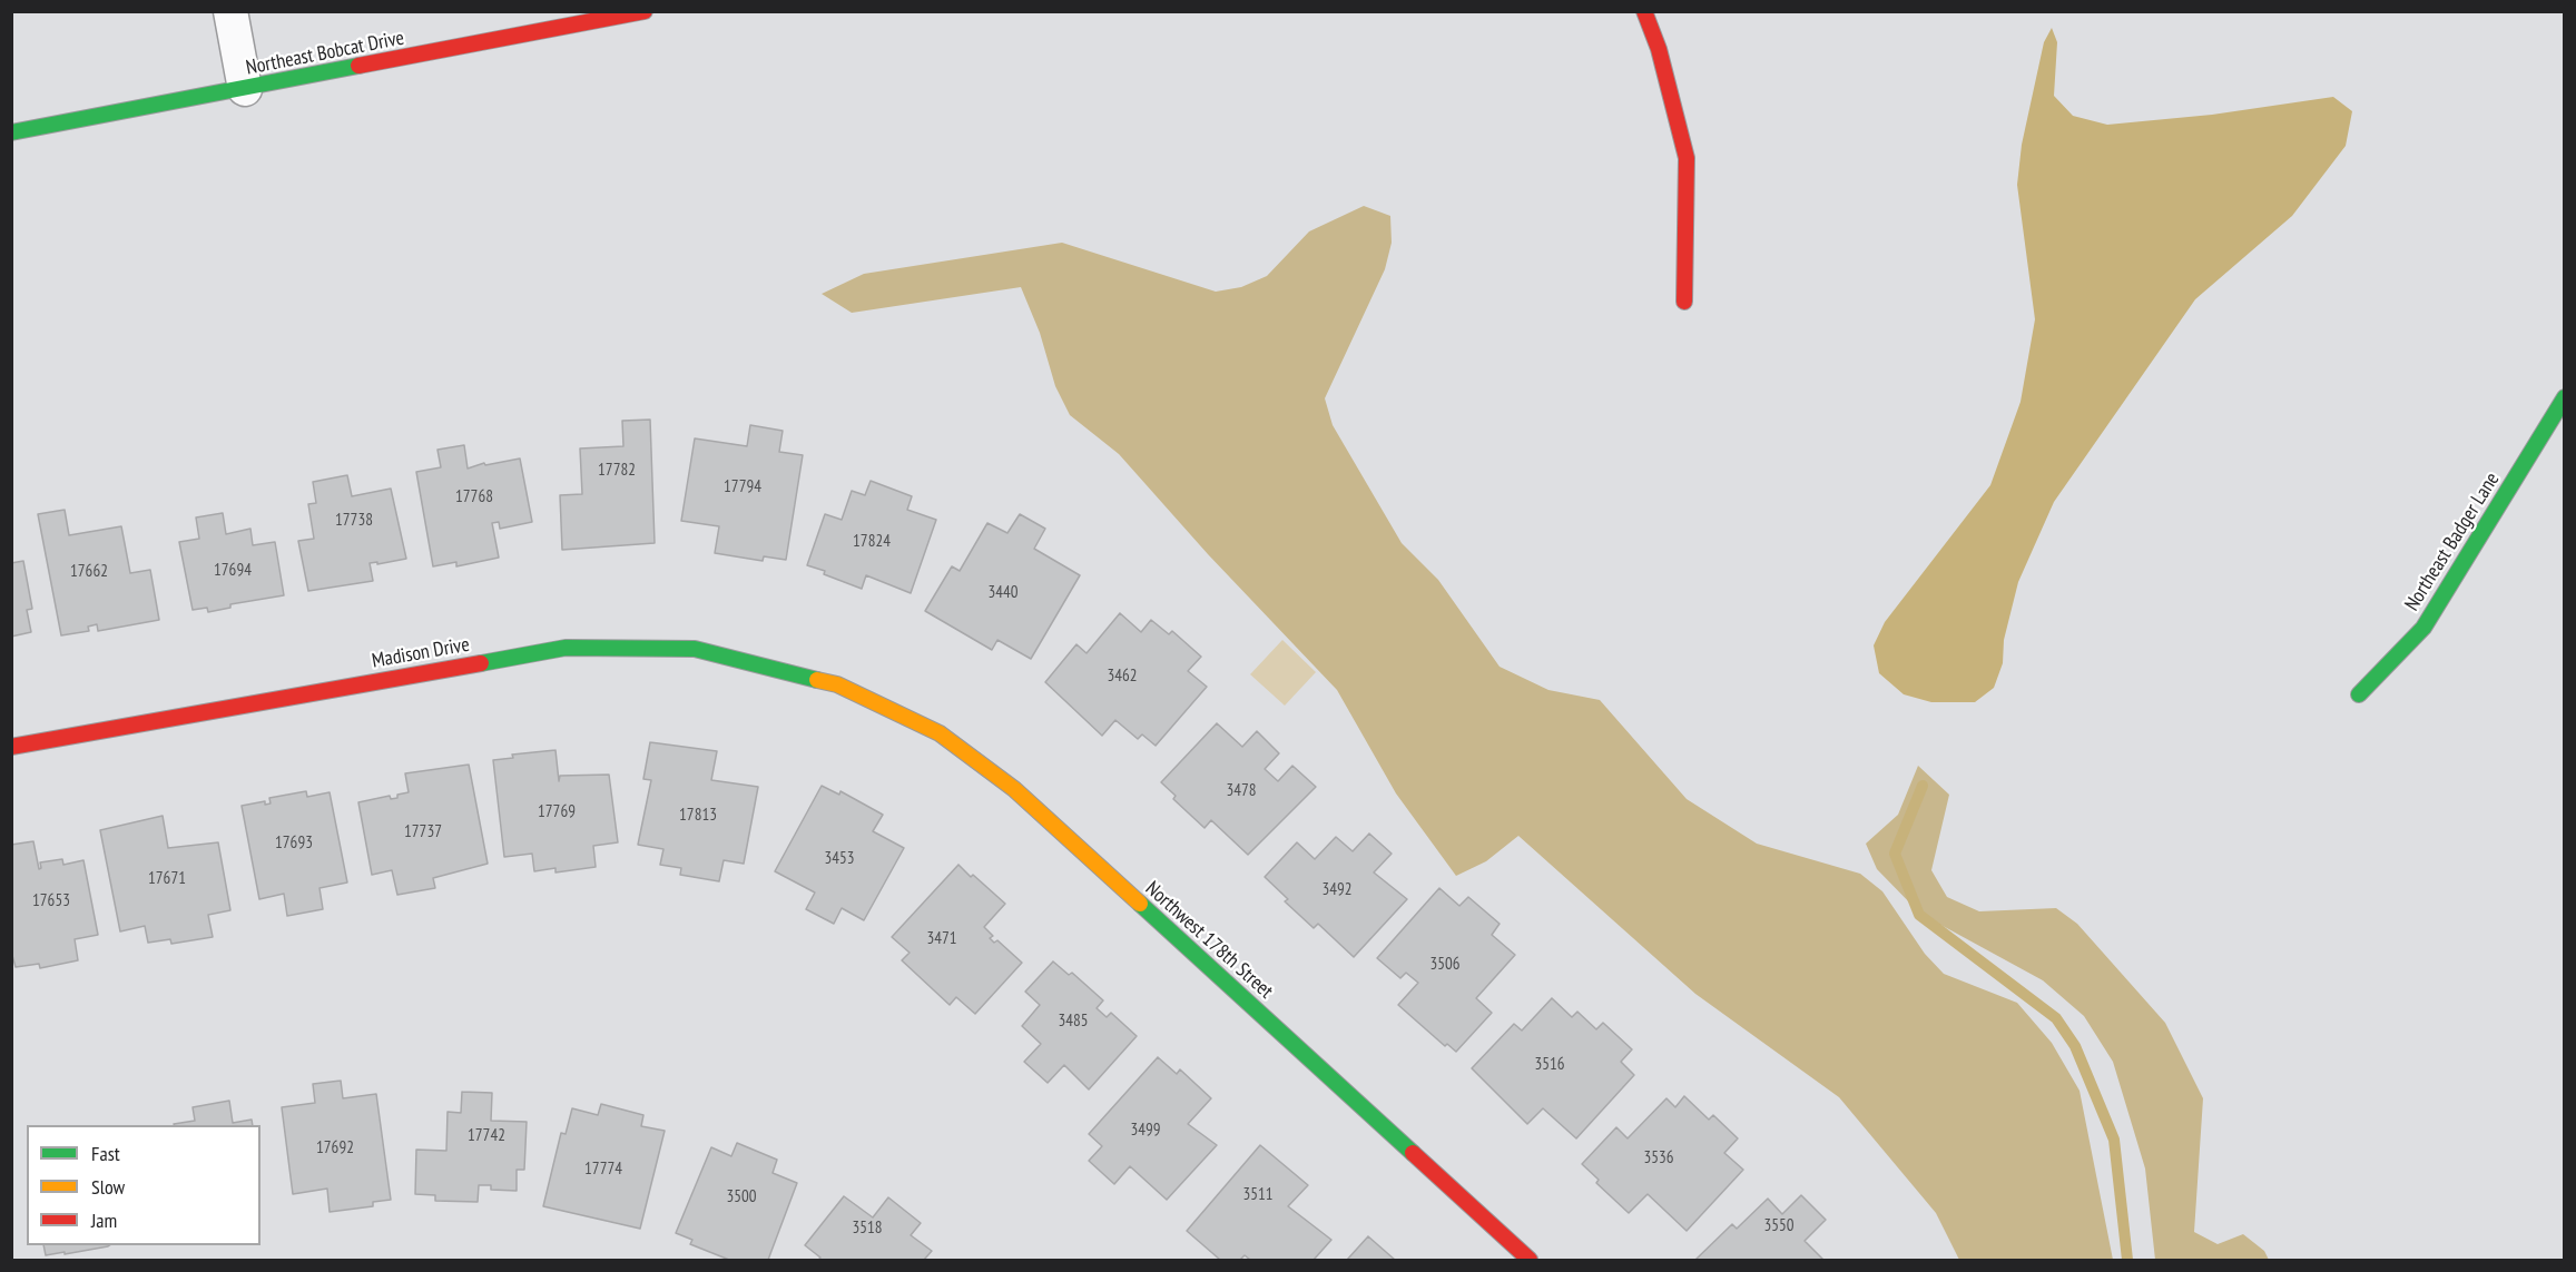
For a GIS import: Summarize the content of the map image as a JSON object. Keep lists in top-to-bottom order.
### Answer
{
  "streets": {
    "street": [
      "Northeast Bobcat Drive",
      "Northeast Badger Lane",
      "Madison Drive",
      "Northwest 178th Street"
    ]
  },
  "crossings": [
    ["Madison Drive", "Northwest 178th Street"]
  ],
  "house_numbers": [
    "17782",
    "17794",
    "17768",
    "17738",
    "17824",
    "17694",
    "17662",
    "3440",
    "3462",
    "3478",
    "17769",
    "17813",
    "17737",
    "17693",
    "3453",
    "17671",
    "3492",
    "17653",
    "3471",
    "3506",
    "3485",
    "3516",
    "3499",
    "17742",
    "17692",
    "3536",
    "17774",
    "3511",
    "3500",
    "3550",
    "3518"
  ],
  "legend": ["Fast", "Slow", "Jam"]
}
